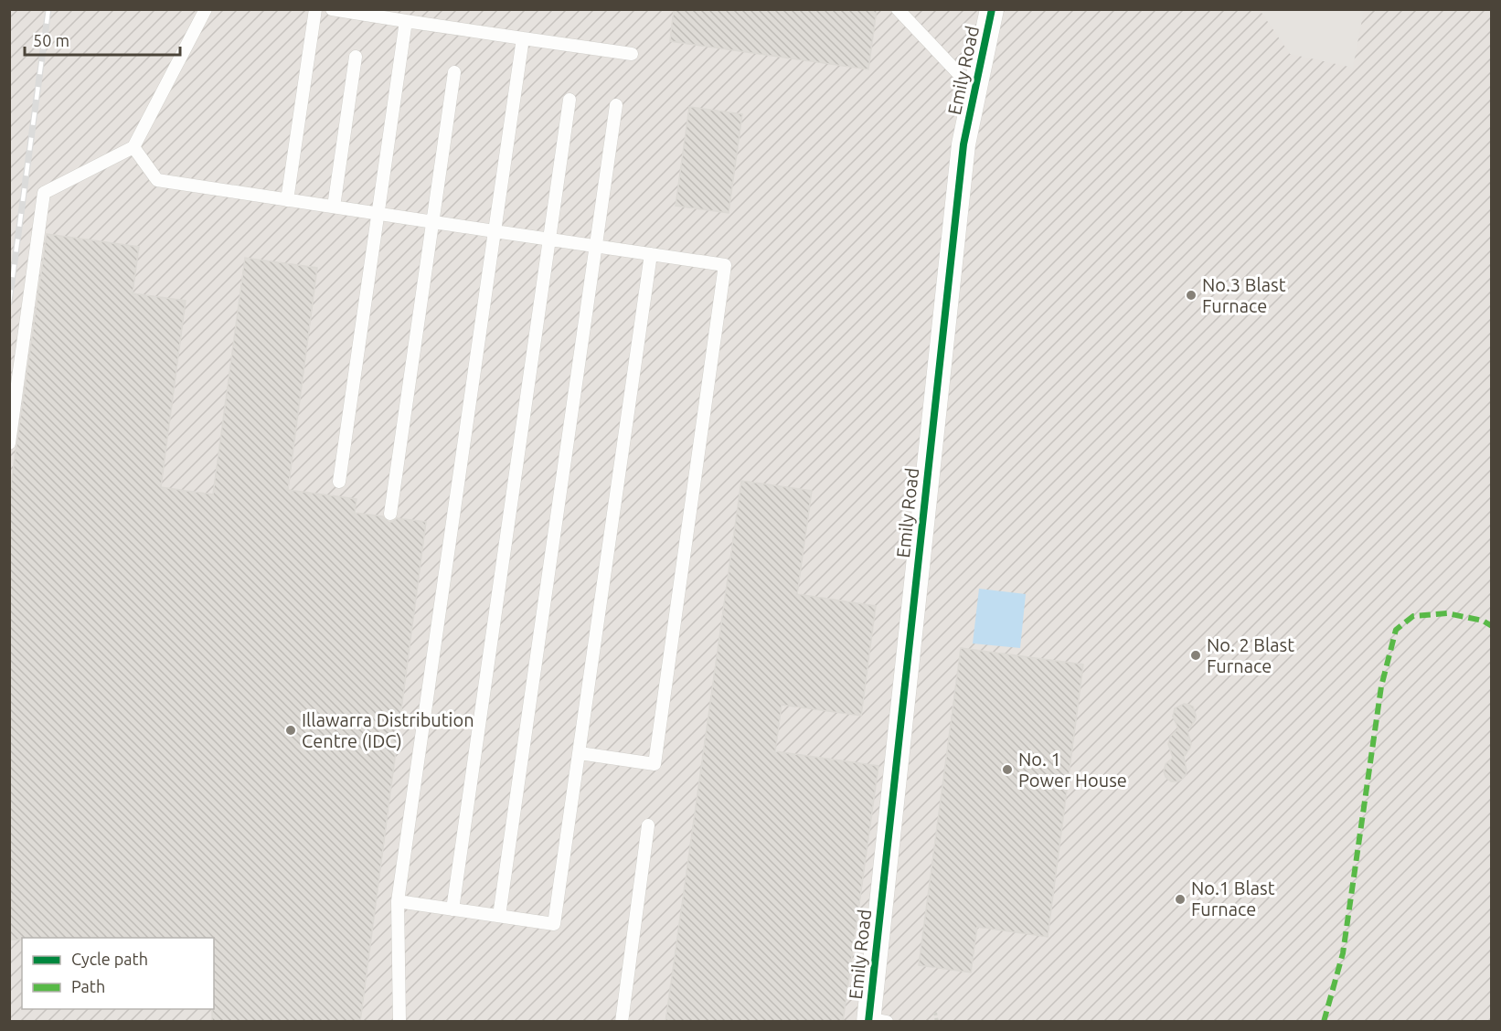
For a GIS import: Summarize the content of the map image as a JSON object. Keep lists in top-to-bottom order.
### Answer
{
  "streets": {
    "street": ["Emily Road"]
  },
  "places": [
    "No.3 Blast Furnace",
    "No. 2 Blast Furnace",
    "Illawarra Distribution Centre (IDC)",
    "No. 1 Power House",
    "No.1 Blast Furnace"
  ],
  "legend": ["Cycle path", "Path"],
  "scale_bar": "50 m"
}
